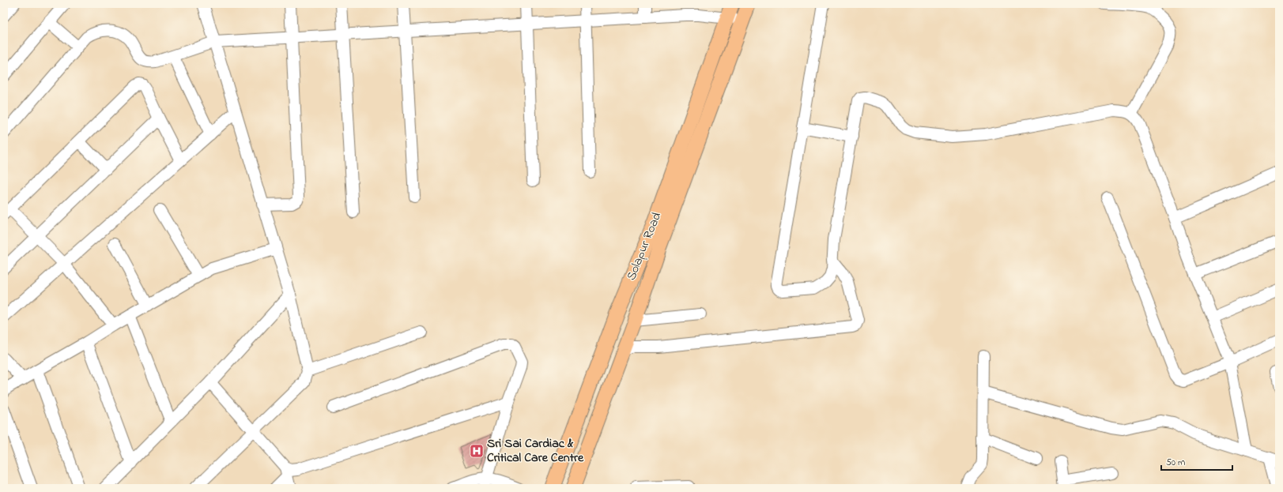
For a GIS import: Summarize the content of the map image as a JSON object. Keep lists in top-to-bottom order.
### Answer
{
  "streets": {
    "main road": ["Solapur Road"]
  },
  "places": {
    "hospital": ["Sri Sai Cardiac & Critical Care Centre"]
  },
  "scale_bar": "50 m"
}
